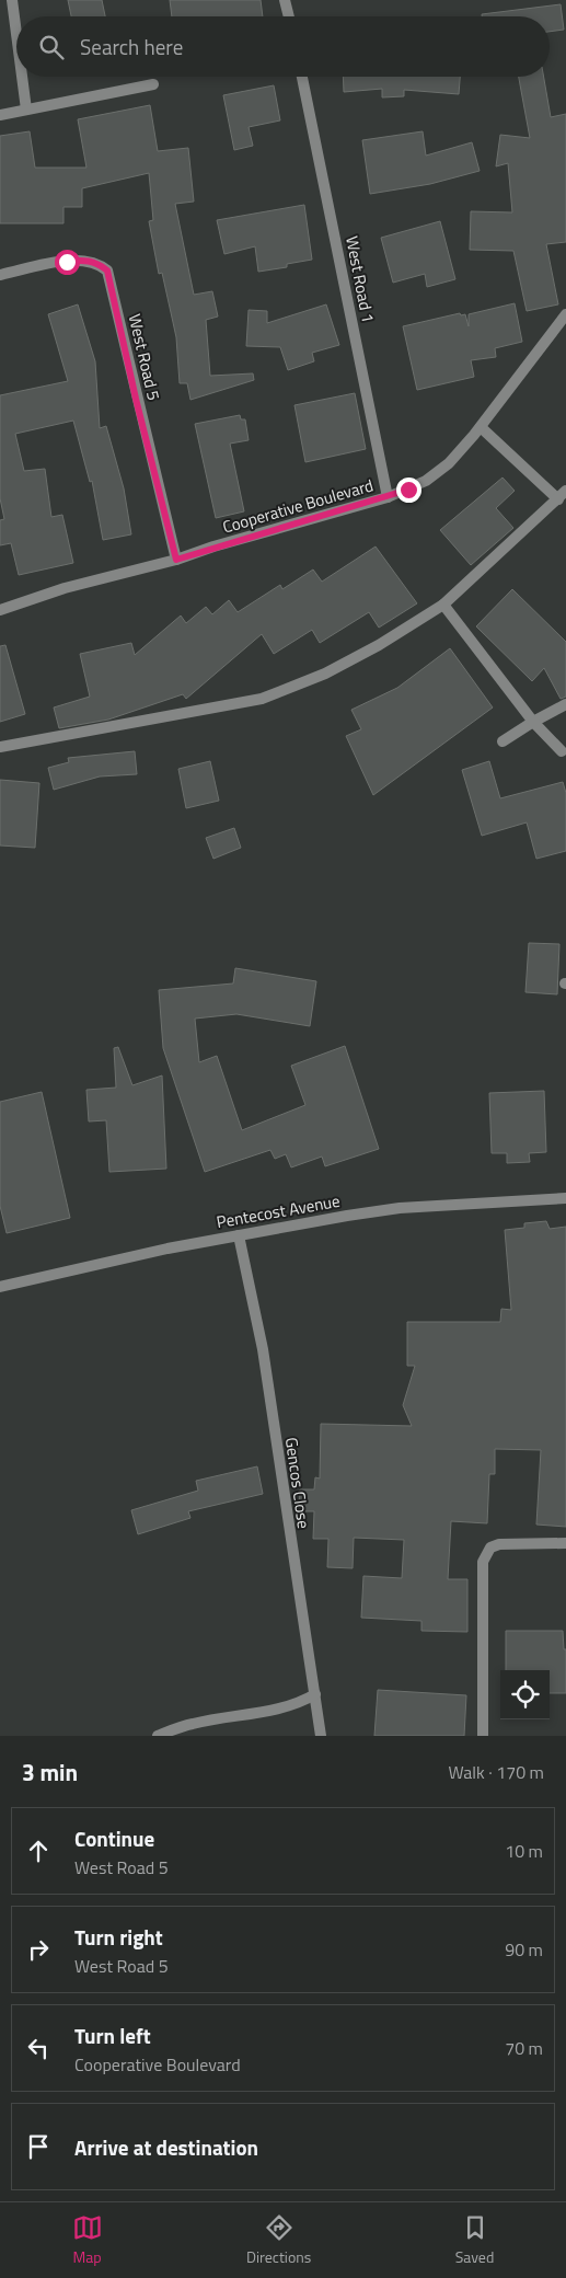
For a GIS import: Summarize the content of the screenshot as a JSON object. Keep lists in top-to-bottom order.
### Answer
{
  "streets": {
    "street": [
      "West Road 1",
      "West Road 5",
      "Cooperative Boulevard",
      "Pentecost Avenue",
      "Gencos Close"
    ]
  },
  "crossings": [
    ["West Road 1", "Cooperative Boulevard"],
    ["West Road 5", "Cooperative Boulevard"],
    ["Pentecost Avenue", "Gencos Close"]
  ],
  "page": {
    "search": "Search here",
    "heading": ["3 min", "Walk · 170 m"],
    "list": [
      ["Continue", "West Road 5", "10 m"],
      ["Turn right", "West Road 5", "90 m"],
      ["Turn left", "Cooperative Boulevard", "70 m"],
      "Arrive at destination"
    ],
    "nav": ["Map", "Directions", "Saved"]
  }
}
